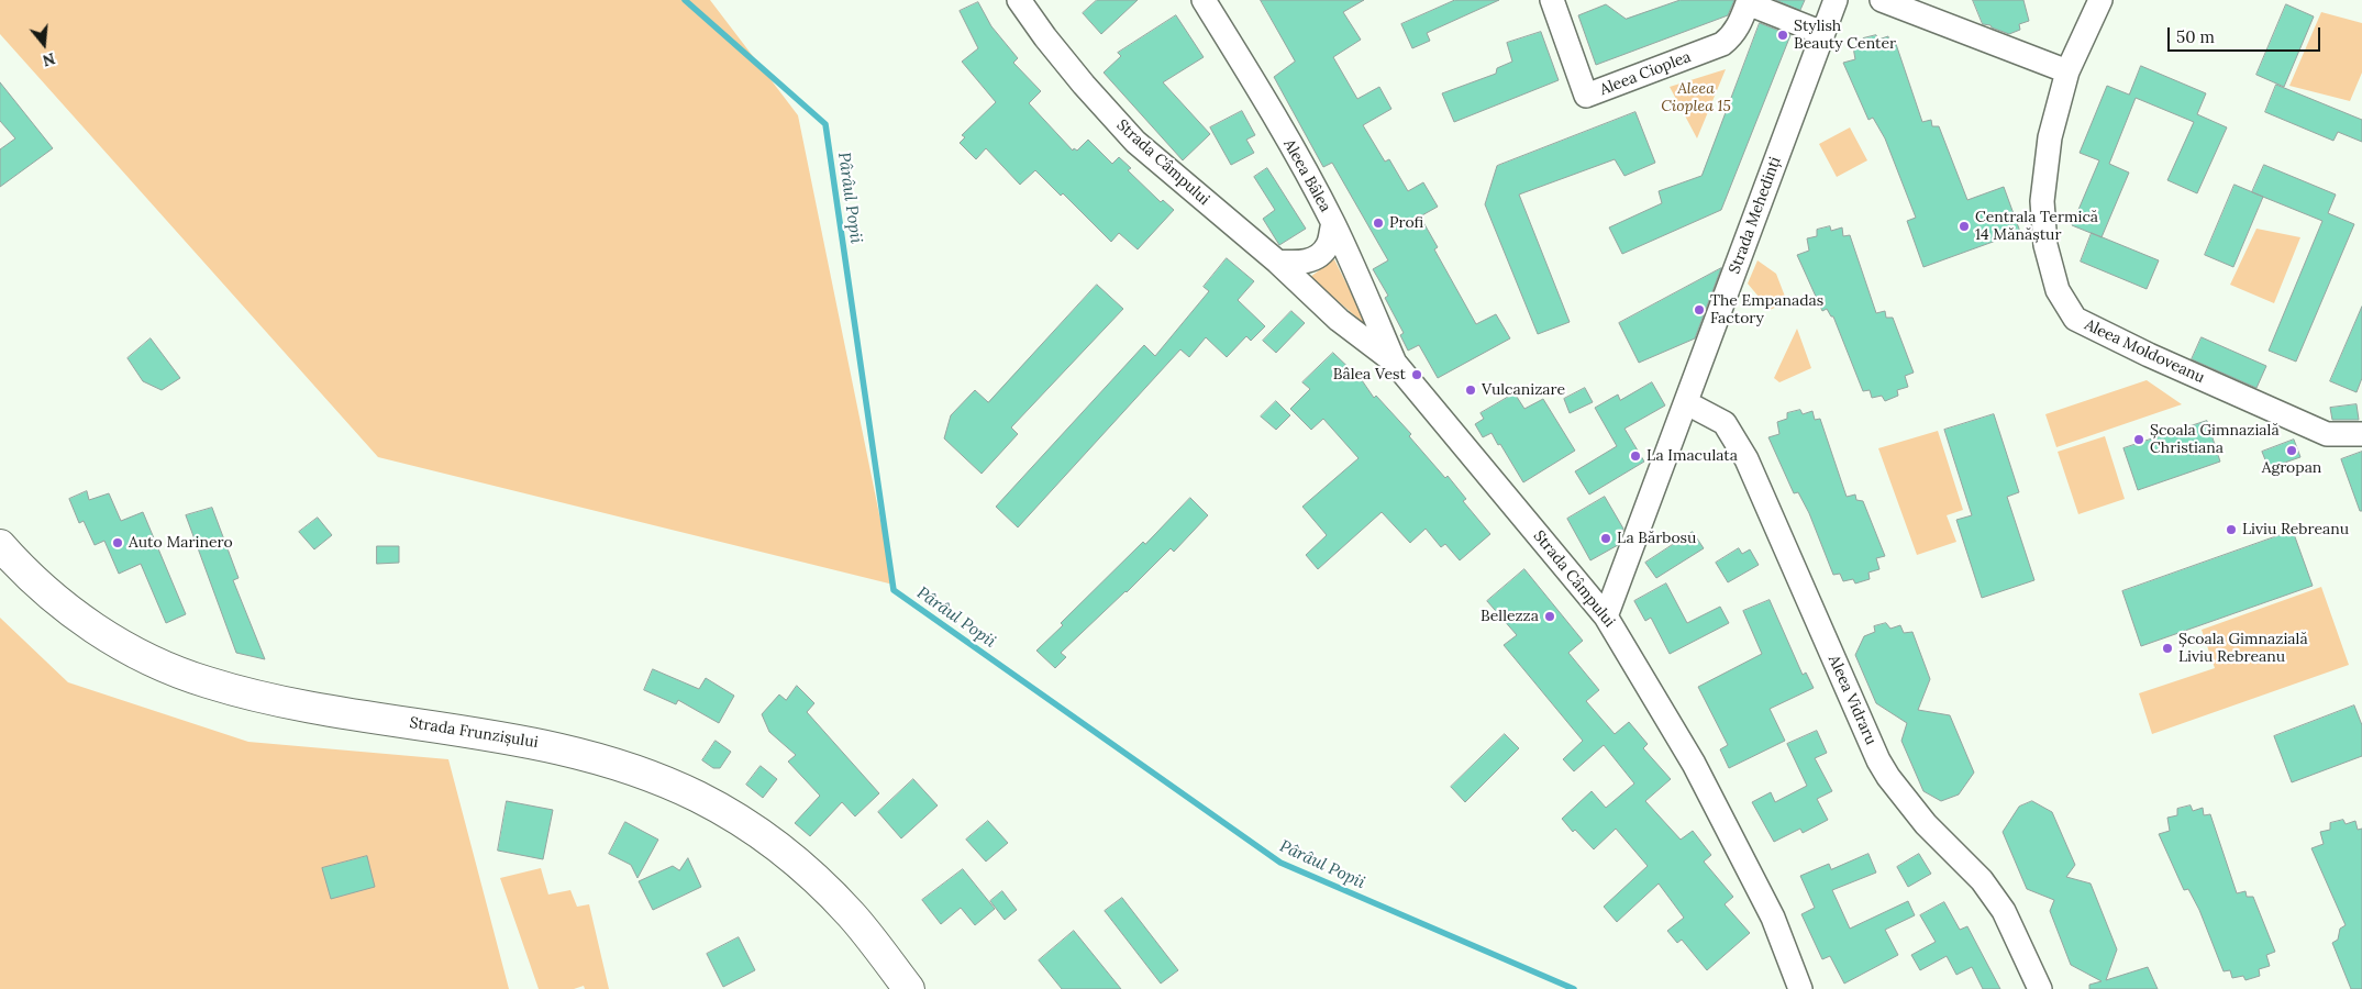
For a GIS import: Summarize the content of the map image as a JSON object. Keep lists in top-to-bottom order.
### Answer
{
  "streets": {
    "main road": ["Strada Frunzișului"],
    "street": [
      "Aleea Cioplea",
      "Strada Câmpului",
      "Aleea Bâlea",
      "Strada Mehedinți",
      "Aleea Moldoveanu",
      "Aleea Vidraru"
    ]
  },
  "crossings": [
    ["Aleea Cioplea", "Strada Mehedinți"],
    ["Strada Câmpului", "Aleea Bâlea"],
    ["Strada Câmpului", "Strada Mehedinți"],
    ["Strada Mehedinți", "Aleea Vidraru"]
  ],
  "water": ["Pârâul Popii"],
  "parks": ["Aleea Cioplea 15"],
  "places": [
    "Stylish Beauty Center",
    "Profi",
    "Centrala Termică 14 Mănăștur",
    "The Empanadas Factory",
    "Bâlea Vest",
    "Vulcanizare",
    "Școala Gimnazială Christiana",
    "Agropan",
    "La Imaculata",
    "Liviu Rebreanu",
    "La Bărbosu",
    "Auto Marinero",
    "Bellezza",
    "Școala Gimnazială Liviu Rebreanu"
  ],
  "scale_bar": "50 m",
  "north": "bottom"
}
